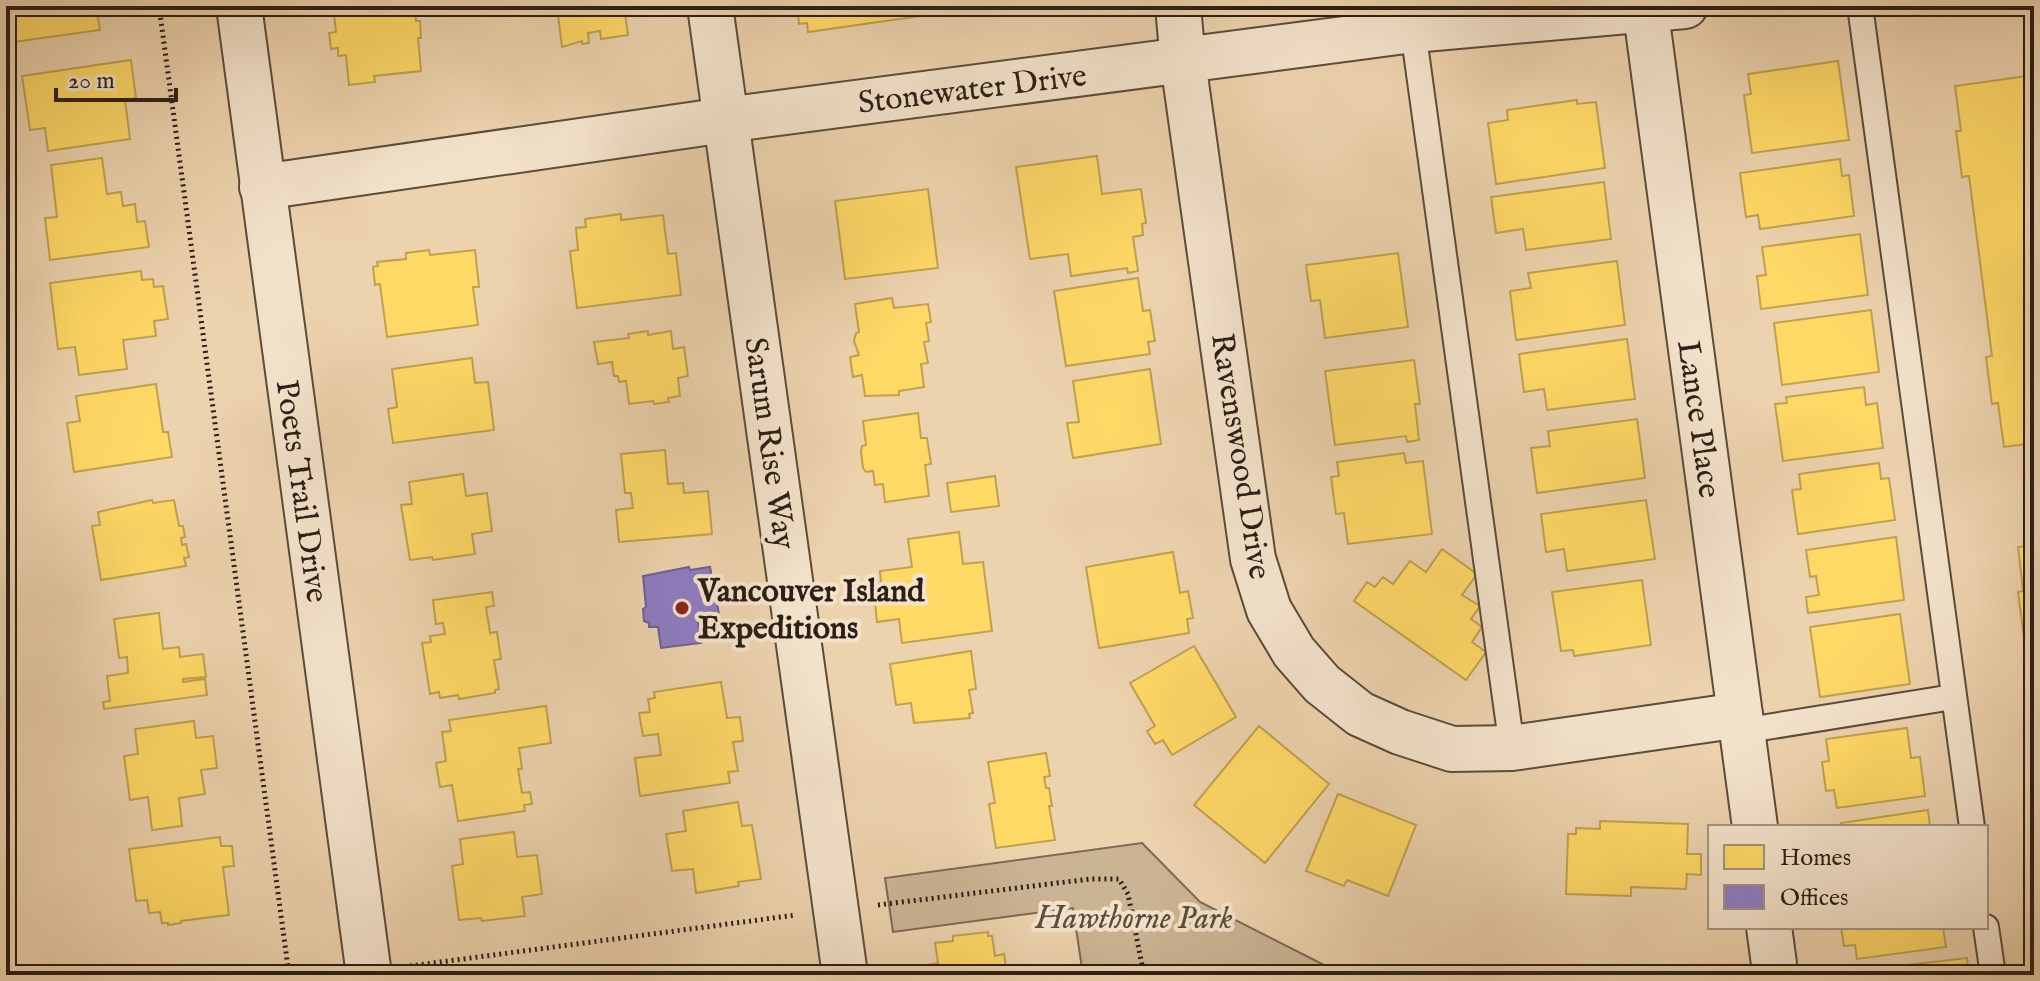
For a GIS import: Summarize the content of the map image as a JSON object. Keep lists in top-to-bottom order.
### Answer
{
  "streets": {
    "street": [
      "Stonewater Drive",
      "Lance Place",
      "Sarum Rise Way",
      "Ravenswood Drive",
      "Poets Trail Drive"
    ]
  },
  "crossings": [
    ["Stonewater Drive", "Lance Place"],
    ["Stonewater Drive", "Sarum Rise Way"],
    ["Stonewater Drive", "Ravenswood Drive"],
    ["Stonewater Drive", "Poets Trail Drive"],
    ["Lance Place", "Ravenswood Drive"]
  ],
  "parks": ["Hawthorne Park"],
  "places": ["Vancouver Island Expeditions"],
  "legend": ["Homes", "Offices"],
  "scale_bar": "20 m"
}
